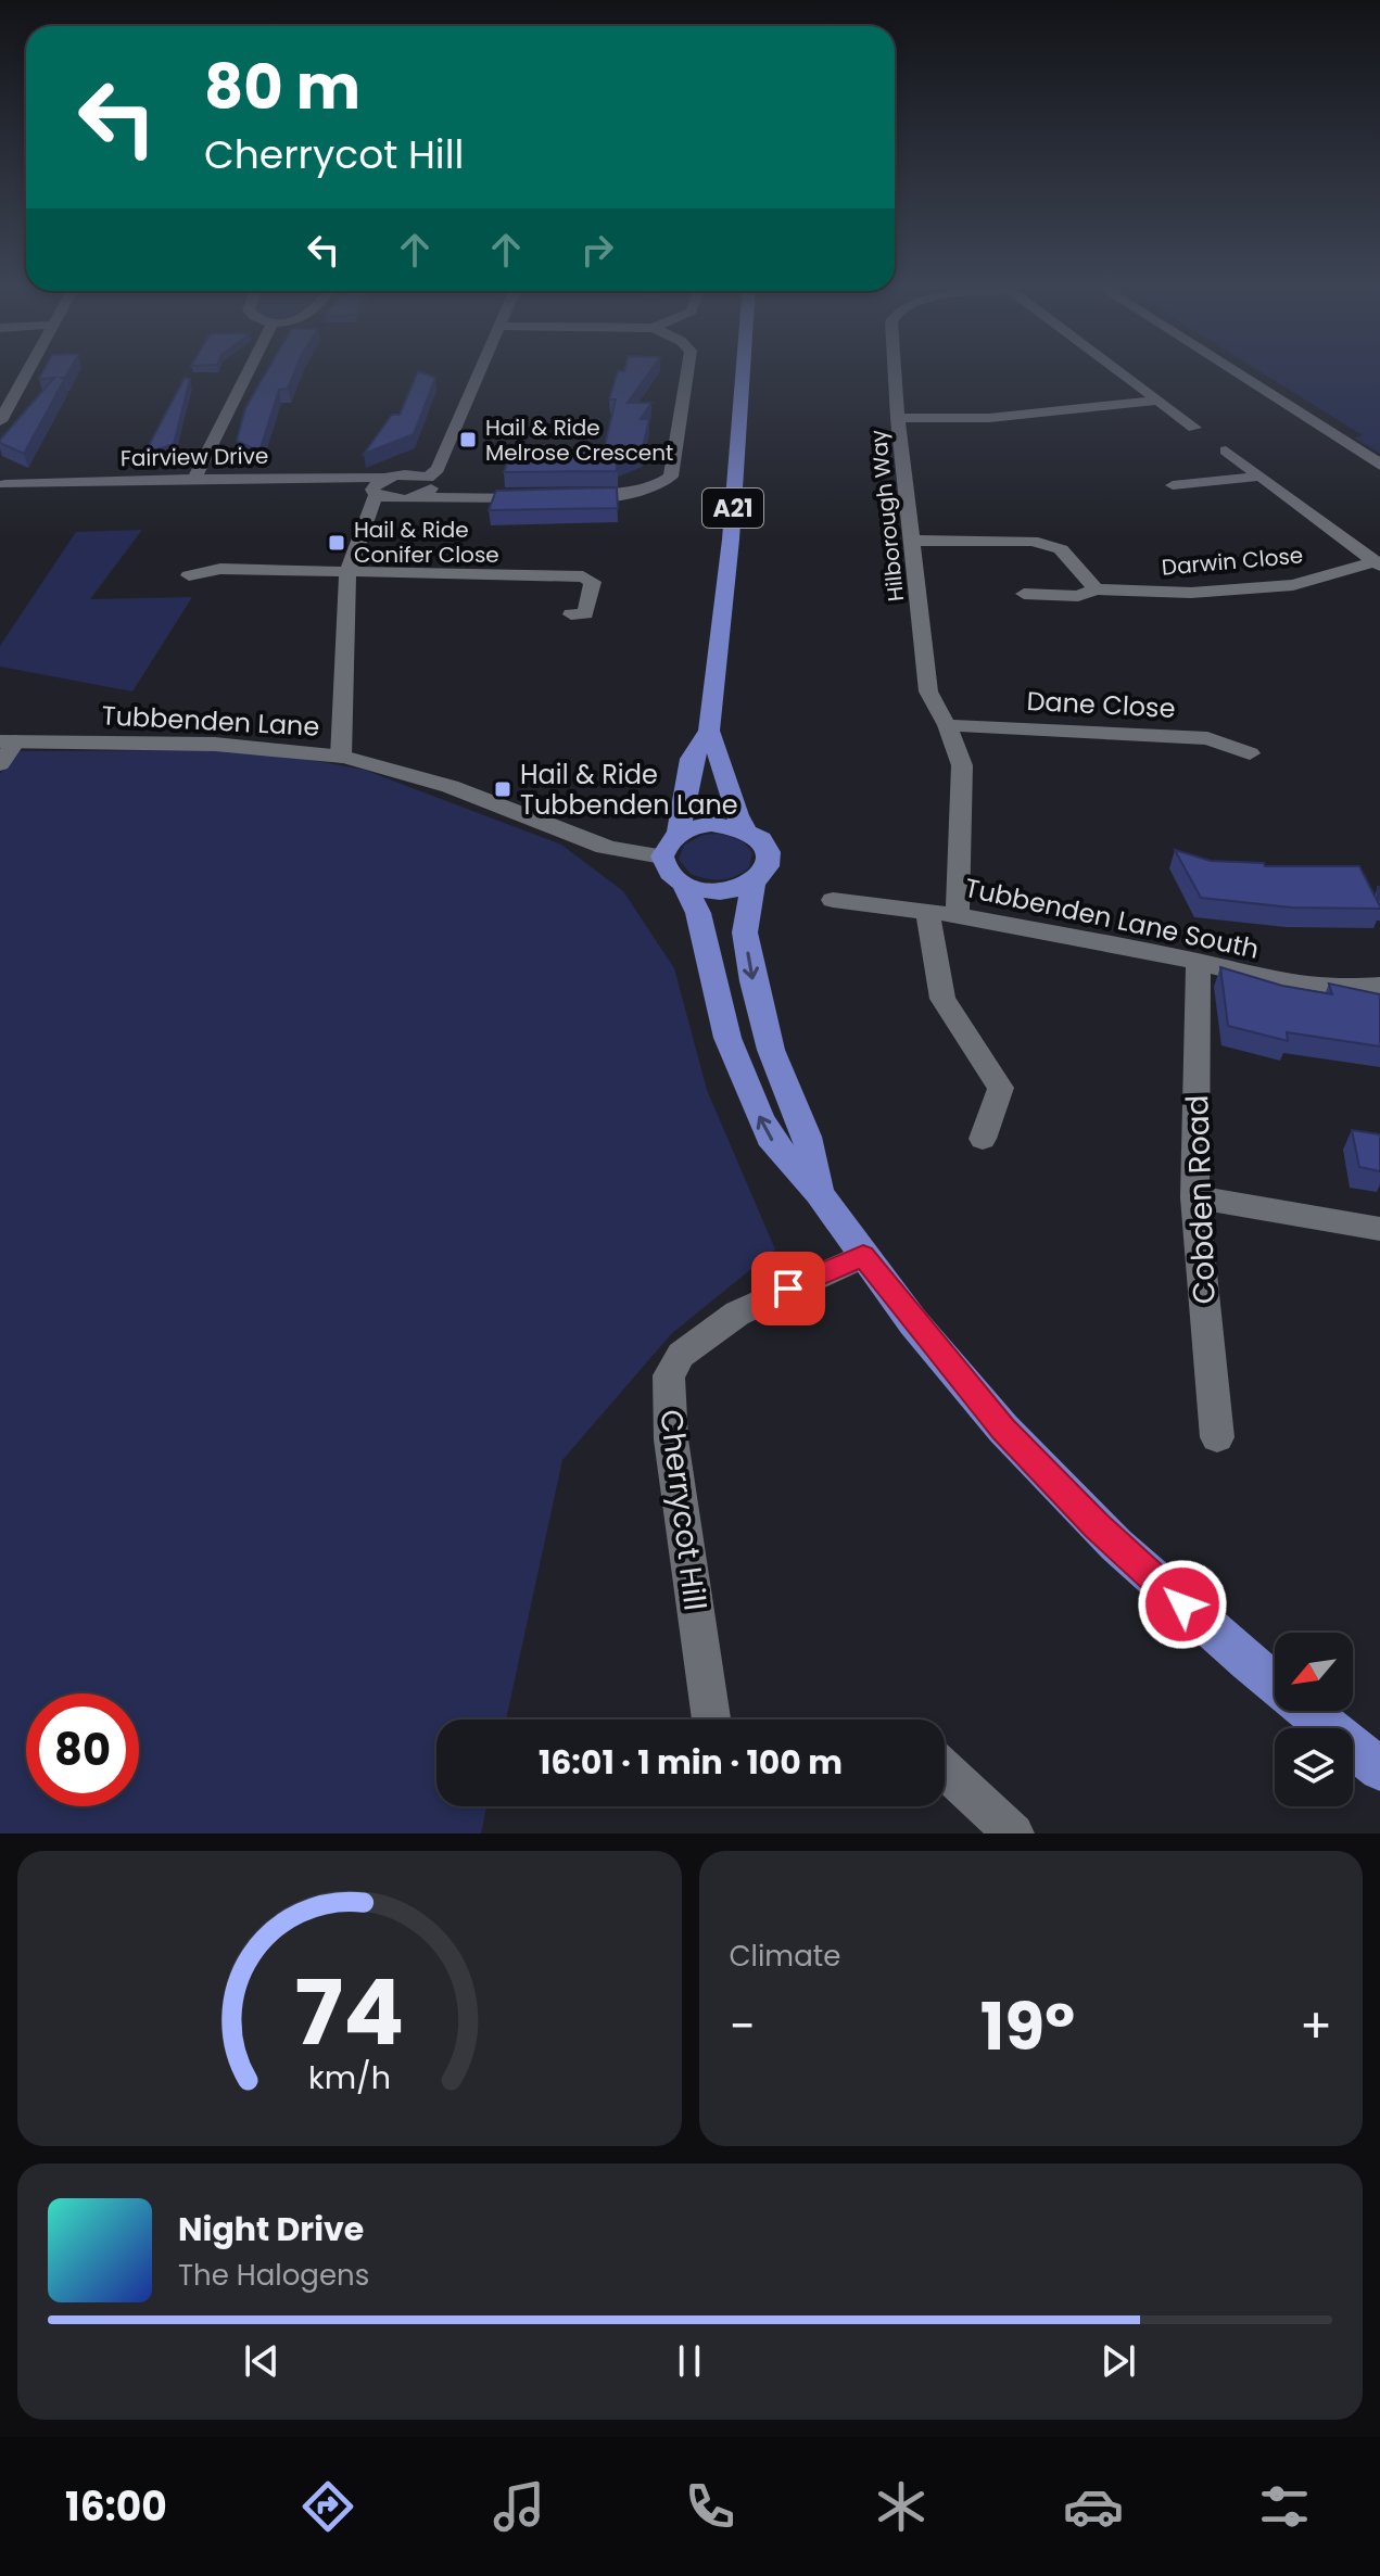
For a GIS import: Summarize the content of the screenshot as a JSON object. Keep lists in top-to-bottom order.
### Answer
{
  "streets": {
    "highway": ["A21"],
    "main road": ["Tubbenden Lane"],
    "street": [
      "Fairview Drive",
      "Hilborough Way",
      "Darwin Close",
      "Dane Close",
      "Tubbenden Lane South",
      "Cobden Road",
      "Cherrycot Hill"
    ]
  },
  "crossings": [
    ["A21", "Tubbenden Lane"],
    ["Hilborough Way", "Dane Close"],
    ["Hilborough Way", "Tubbenden Lane South"],
    ["Tubbenden Lane South", "Cobden Road"]
  ],
  "places": {
    "transit": ["Hail & Ride Melrose Crescent", "Hail & Ride Conifer Close", "Hail & Ride Tubbenden Lane"]
  },
  "north": "bottom left",
  "page": {
    "turn": ["80 m", "Cherrycot Hill"],
    "limit": "80",
    "trip": "16:01 · 1 min · 100 m",
    "tile": "Climate",
    "heat": ["−", "19°", "+"],
    "song": ["Night Drive", "The Halogens"],
    "tabs": "16:00",
    "gauge": ["74", "km/h"]
  }
}
